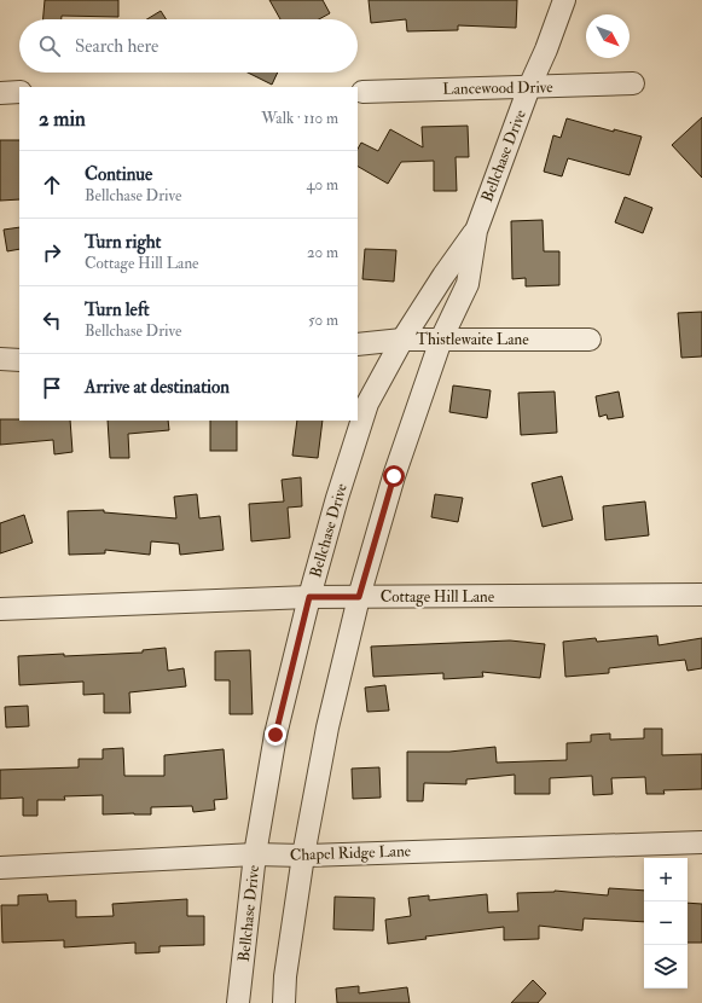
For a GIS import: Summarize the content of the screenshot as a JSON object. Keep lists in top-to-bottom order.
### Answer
{
  "streets": {
    "street": [
      "Lancewood Drive",
      "Bellchase Drive",
      "Thistlewaite Lane",
      "Cottage Hill Lane",
      "Chapel Ridge Lane"
    ]
  },
  "crossings": [
    ["Lancewood Drive", "Bellchase Drive"],
    ["Bellchase Drive", "Thistlewaite Lane"],
    ["Bellchase Drive", "Cottage Hill Lane"],
    ["Bellchase Drive", "Chapel Ridge Lane"]
  ],
  "north": "bottom right",
  "page": {
    "search": "Search here",
    "heading": ["2 min", "Walk · 110 m"],
    "list": [
      ["Continue", "Bellchase Drive", "40 m"],
      ["Turn right", "Cottage Hill Lane", "20 m"],
      ["Turn left", "Bellchase Drive", "50 m"],
      "Arrive at destination"
    ],
    "map_buttons": ["+", "−"]
  }
}
